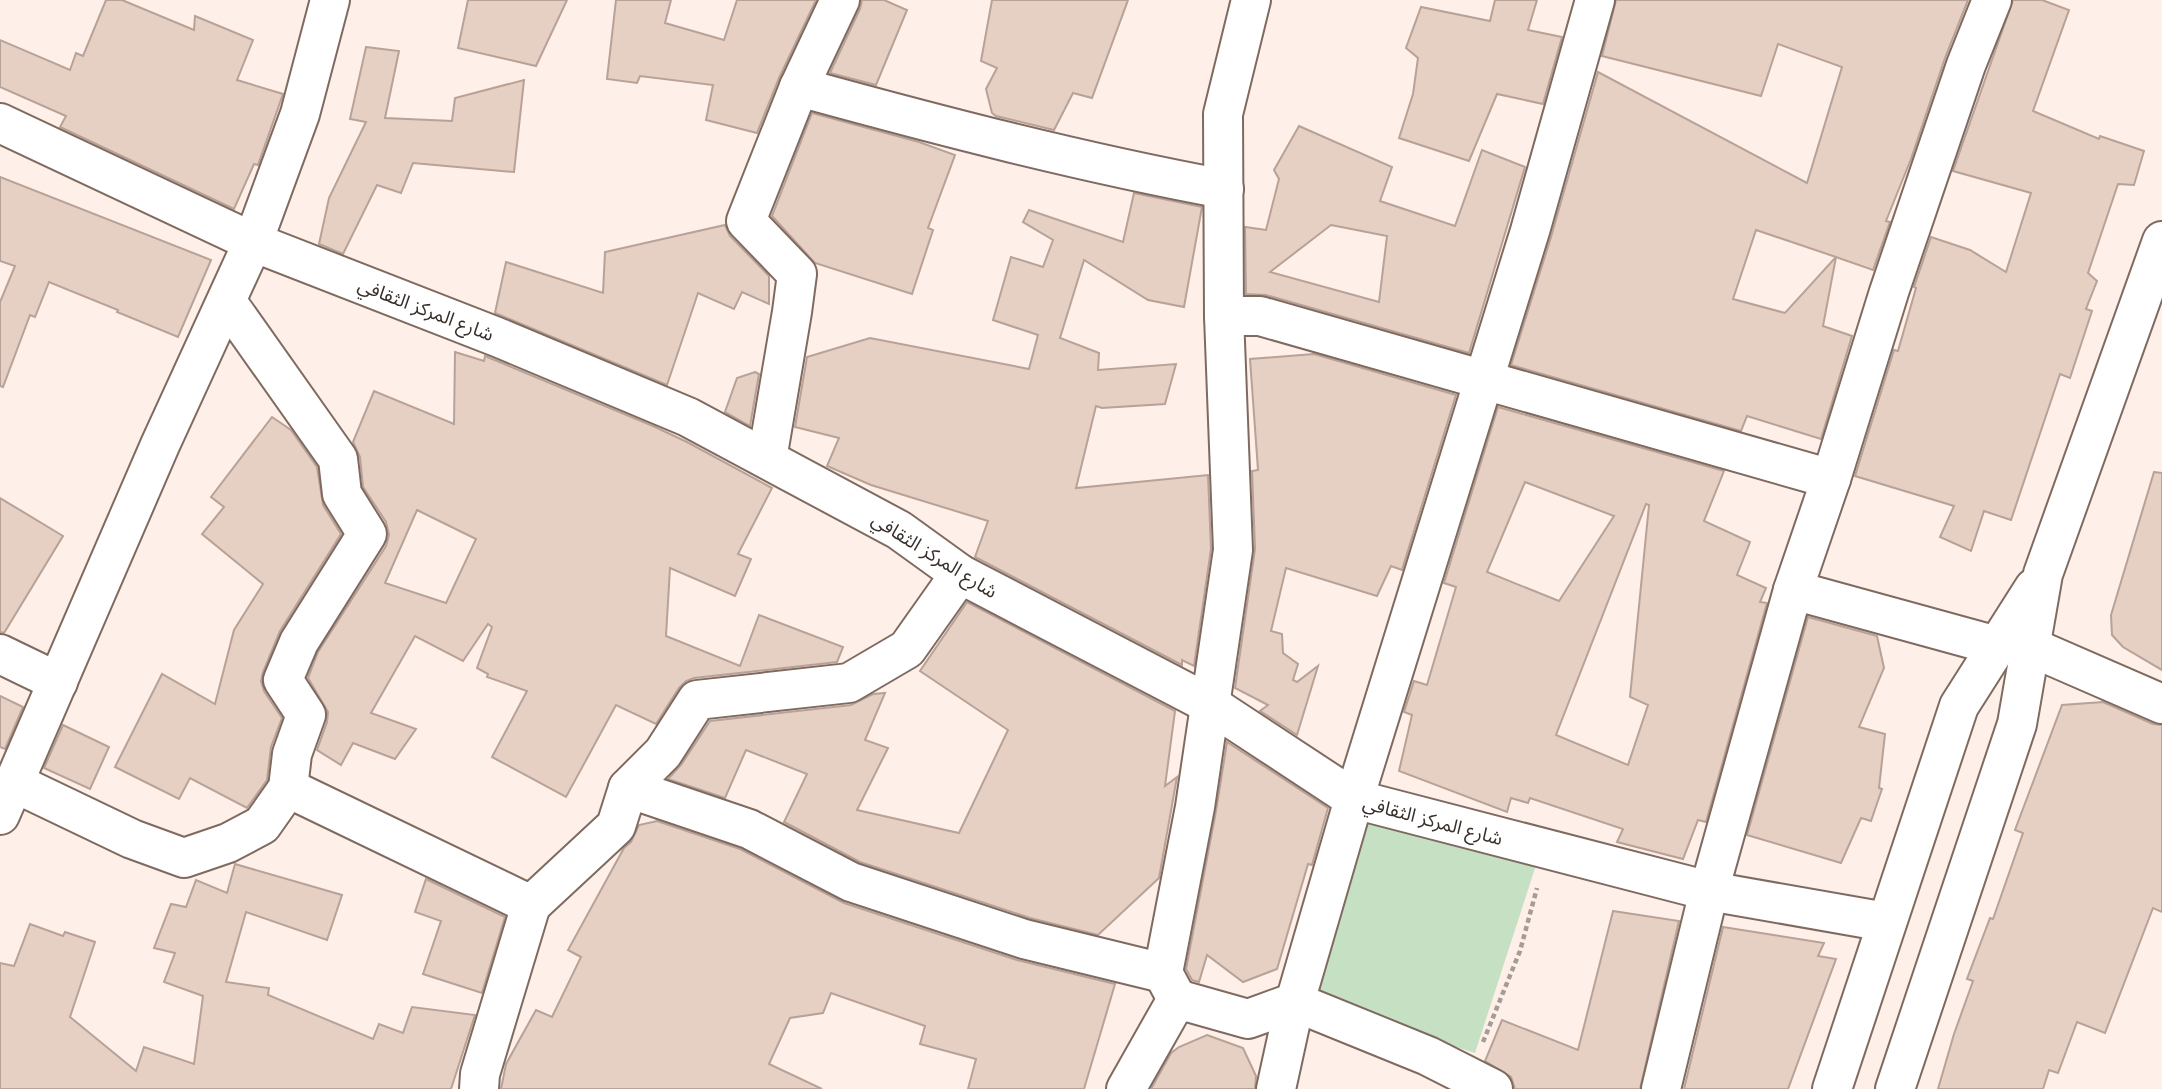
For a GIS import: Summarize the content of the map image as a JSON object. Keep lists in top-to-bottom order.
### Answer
{
  "streets": {
    "street": ["شارع المركز الثقافي"]
  }
}
